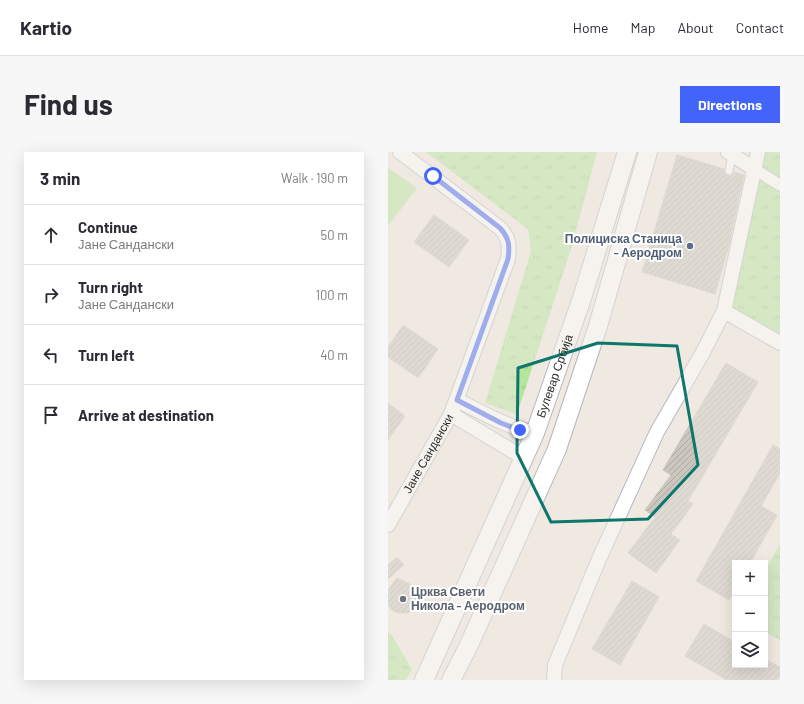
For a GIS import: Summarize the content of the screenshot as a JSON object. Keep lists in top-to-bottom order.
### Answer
{
  "streets": {
    "street": ["Булевар Србија", "Јане Сандански"]
  },
  "places": ["Полициска Станица - Аеродром", "Црква Свети Никола - Аеродром"],
  "page": {
    "header": "Kartio",
    "nav": [
      "Home",
      "Map",
      "About",
      "Contact"
    ],
    "buttons": "Directions",
    "title": "Find us",
    "heading": ["3 min", "Walk · 190 m"],
    "list": [
      ["Continue", "Јане Сандански", "50 m"],
      ["Turn right", "Јане Сандански", "100 m"],
      ["Turn left", "40 m"],
      "Arrive at destination"
    ],
    "map_buttons": ["+", "−"]
  }
}
